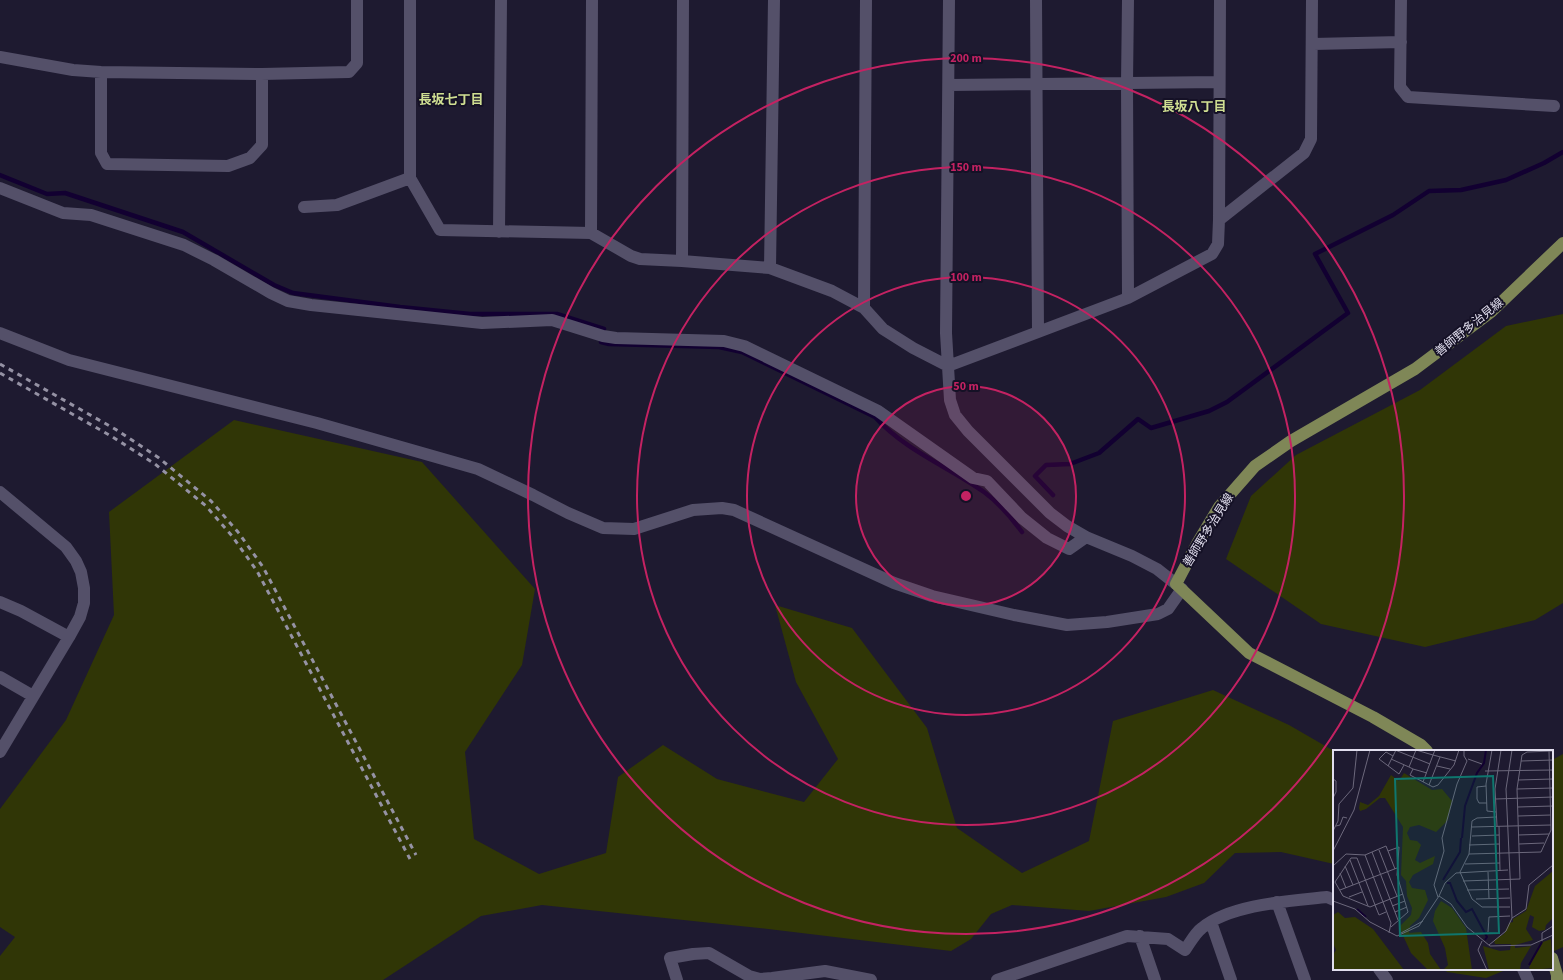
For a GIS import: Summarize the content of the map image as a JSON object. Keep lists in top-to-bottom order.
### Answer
{
  "streets": {
    "main road": ["善師野多治見線"]
  },
  "districts": ["長坂七丁目", "長坂八丁目"],
  "rings": [
    "200 m",
    "150 m",
    "100 m",
    "50 m"
  ]
}
